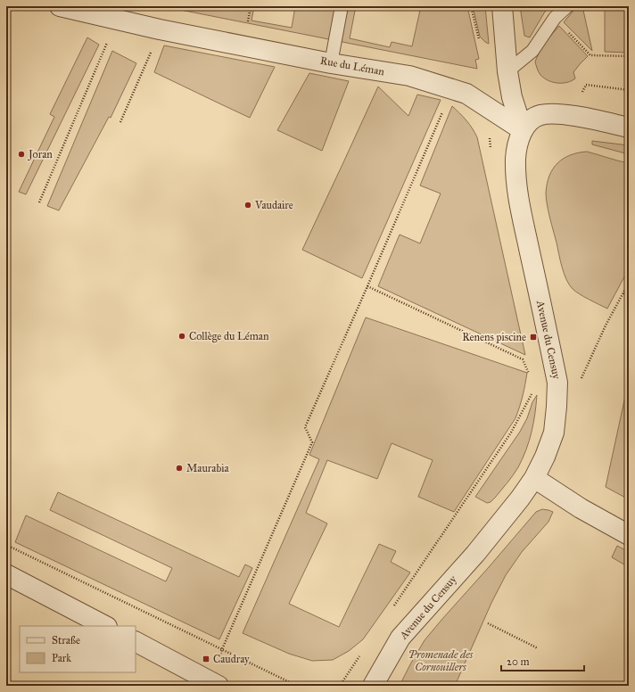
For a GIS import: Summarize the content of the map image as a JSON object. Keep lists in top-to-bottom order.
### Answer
{
  "streets": {
    "street": ["Rue du Léman", "Avenue du Censuy"]
  },
  "crossings": [
    ["Rue du Léman", "Avenue du Censuy"]
  ],
  "parks": ["Promenade des Cornouillers"],
  "places": {
    "other": [
      "Joran",
      "Vaudaire",
      "Collège du Léman",
      "Maurabia"
    ],
    "transit": ["Renens piscine", "Caudray"]
  },
  "legend": ["Straße", "Park"],
  "scale_bar": "20 m"
}
